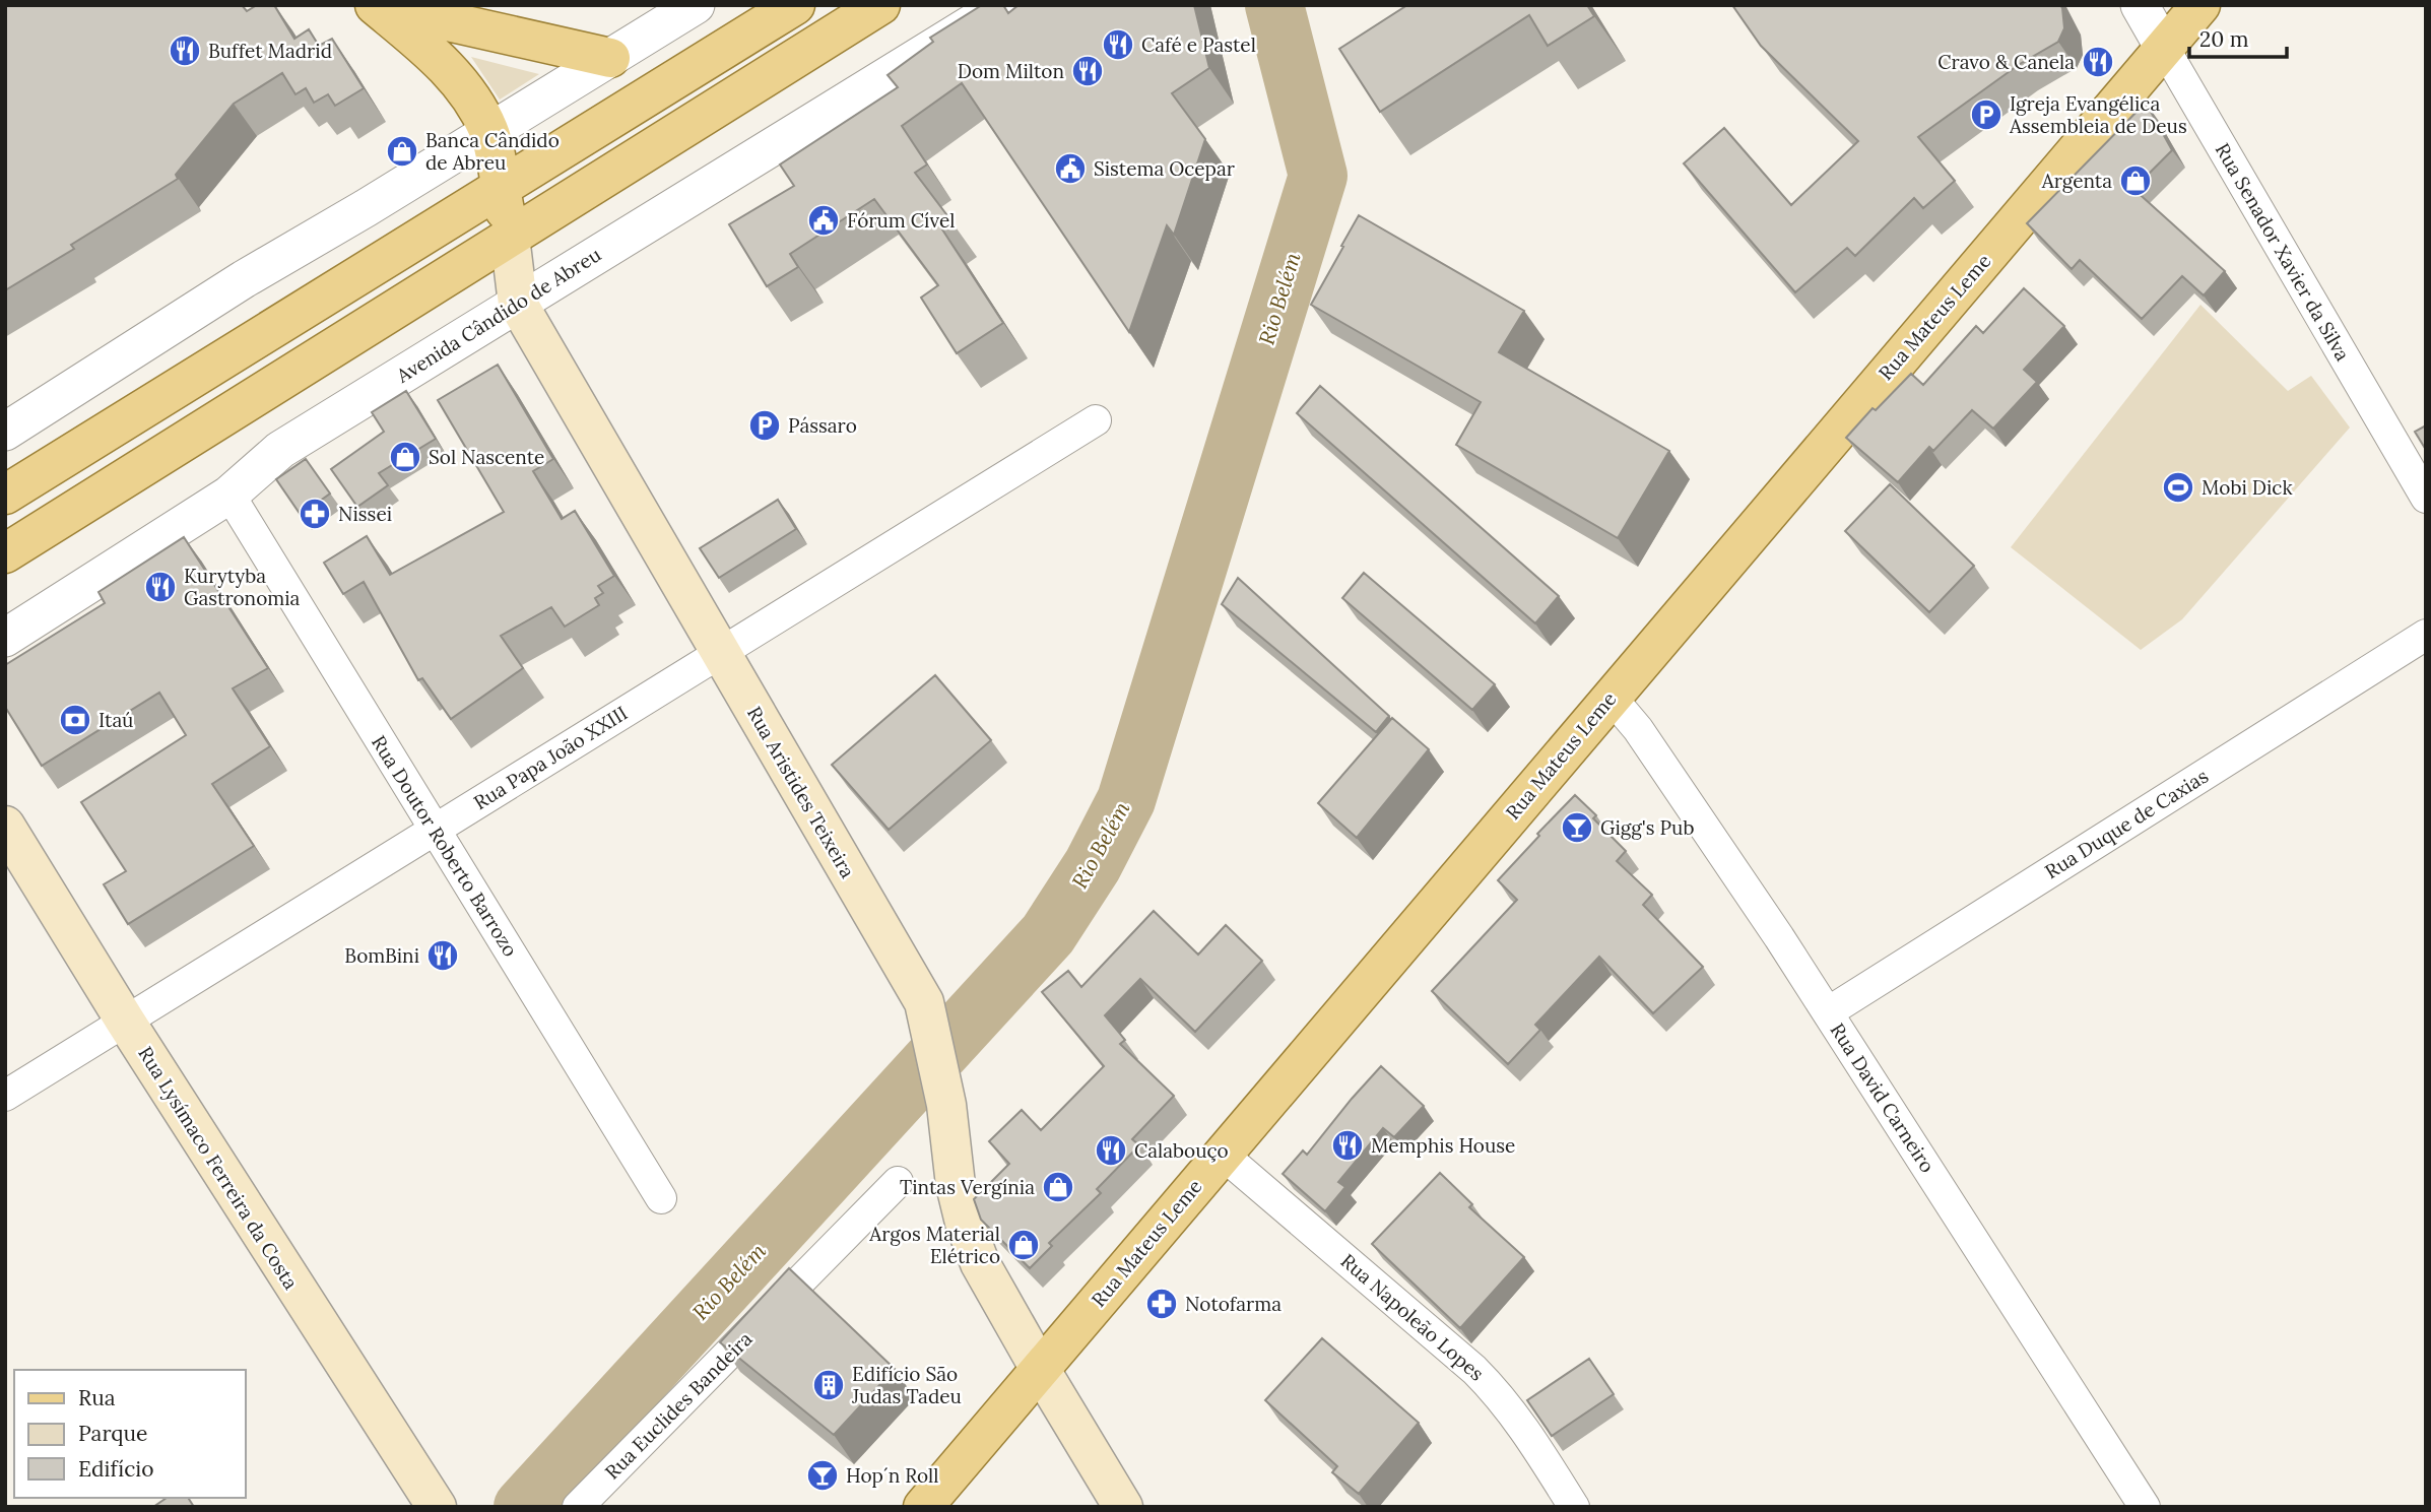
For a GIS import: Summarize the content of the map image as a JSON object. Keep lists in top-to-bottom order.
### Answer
{
  "streets": {
    "main road": ["Rua Mateus Leme", "Rua Aristides Teixeira", "Rua Lysímaco Ferreira da Costa"],
    "street": [
      "Rua Senador Xavier da Silva",
      "Avenida Cândido de Abreu",
      "Rua Papa João XXIII",
      "Rua Duque de Caxias",
      "Rua Doutor Roberto Barrozo",
      "Rua David Carneiro",
      "Rua Napoleão Lopes",
      "Rua Euclides Bandeira"
    ]
  },
  "crossings": [
    ["Rua Senador Xavier da Silva", "Rua Mateus Leme"],
    ["Avenida Cândido de Abreu", "Rua Aristides Teixeira"],
    ["Avenida Cândido de Abreu", "Rua Doutor Roberto Barrozo"],
    ["Rua Mateus Leme", "Rua Aristides Teixeira"],
    ["Rua Mateus Leme", "Rua David Carneiro"],
    ["Rua Mateus Leme", "Rua Napoleão Lopes"],
    ["Rua Papa João XXIII", "Rua Aristides Teixeira"],
    ["Rua Papa João XXIII", "Rua Doutor Roberto Barrozo"],
    ["Rua Papa João XXIII", "Rua Lysímaco Ferreira da Costa"],
    ["Rua Duque de Caxias", "Rua David Carneiro"]
  ],
  "water": ["Rio Belém"],
  "places": {
    "restaurant": [
      "Café e Pastel",
      "Buffet Madrid",
      "Cravo & Canela",
      "Dom Milton",
      "Kurytyba Gastronomia",
      "BomBini",
      "Memphis House",
      "Calabouço"
    ],
    "parking": ["Igreja Evangélica Assembleia de Deus", "Pássaro"],
    "shop": [
      "Banca Cândido de Abreu",
      "Argenta",
      "Sol Nascente",
      "Tintas Vergínia",
      "Argos Material Elétrico"
    ],
    "public building": ["Sistema Ocepar", "Fórum Cível"],
    "sports": ["Mobi Dick"],
    "pharmacy": ["Nissei", "Notofarma"],
    "bank": ["Itaú"],
    "bar": ["Gigg's Pub", "Hop´n Roll"],
    "building": ["Edifício São Judas Tadeu"]
  },
  "legend": ["Rua", "Parque", "Edifício"],
  "scale_bar": "20 m"
}
